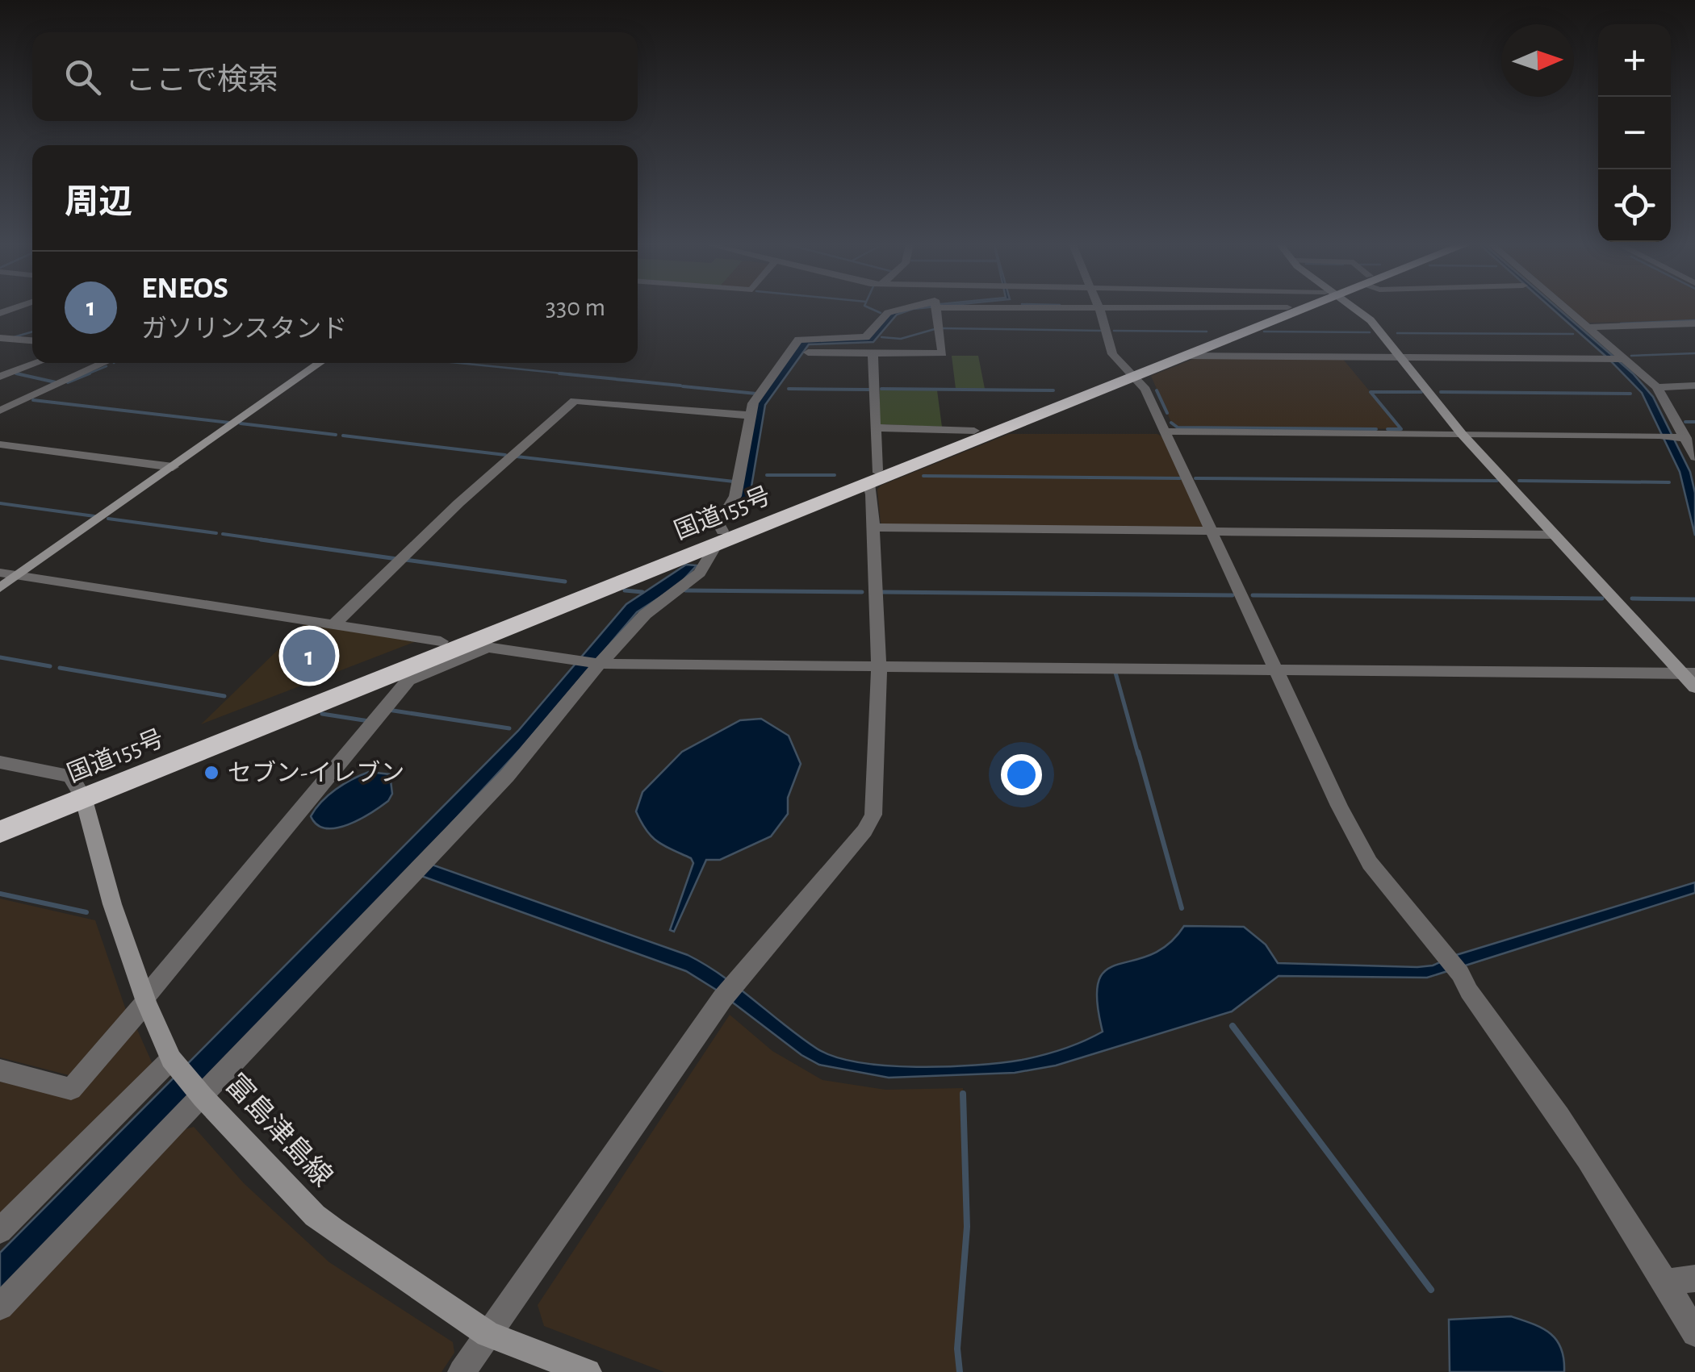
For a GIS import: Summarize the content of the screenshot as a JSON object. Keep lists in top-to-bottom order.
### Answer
{
  "streets": {
    "highway": ["国道155号"],
    "street": ["富島津島線"]
  },
  "crossings": [
    ["国道155号", "富島津島線"]
  ],
  "places": ["セブン-イレブン"],
  "north": "right",
  "page": {
    "map_buttons": ["+", "−"],
    "search": "ここで検索",
    "heading": "周辺",
    "list": [
      {
        "mark": "1",
        "name": "ENEOS",
        "note": "ガソリンスタンド",
        "value": "330 m"
      }
    ],
    "pins": "1"
  }
}
